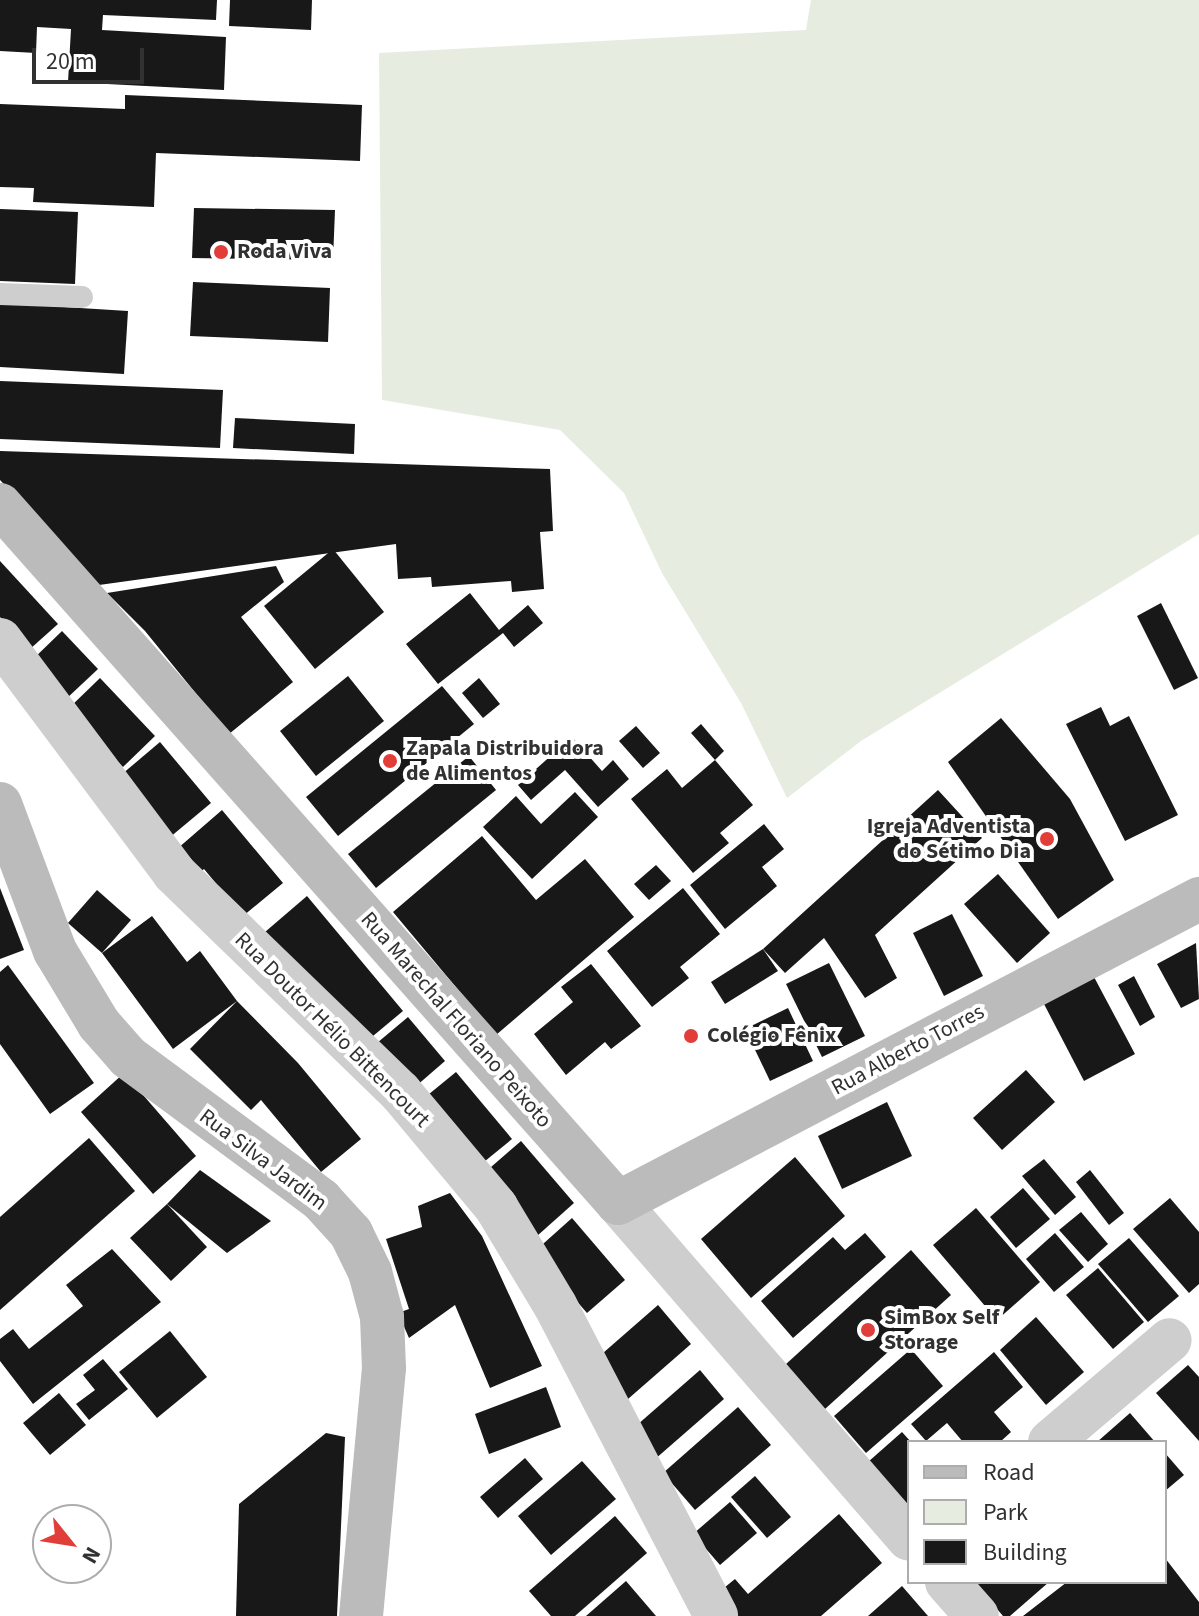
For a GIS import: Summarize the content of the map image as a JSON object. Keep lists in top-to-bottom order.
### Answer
{
  "streets": {
    "main road": ["Rua Marechal Floriano Peixoto", "Rua Alberto Torres", "Rua Silva Jardim"],
    "street": ["Rua Doutor Hélio Bittencourt"]
  },
  "crossings": [
    ["Rua Marechal Floriano Peixoto", "Rua Alberto Torres"]
  ],
  "places": [
    "Roda Viva",
    "Zapala Distribuidora de Alimentos",
    "Igreja Adventista do Sétimo Dia",
    "Colégio Fênix",
    "SimBox Self Storage"
  ],
  "legend": ["Road", "Park", "Building"],
  "scale_bar": "20 m",
  "north": "bottom right"
}
